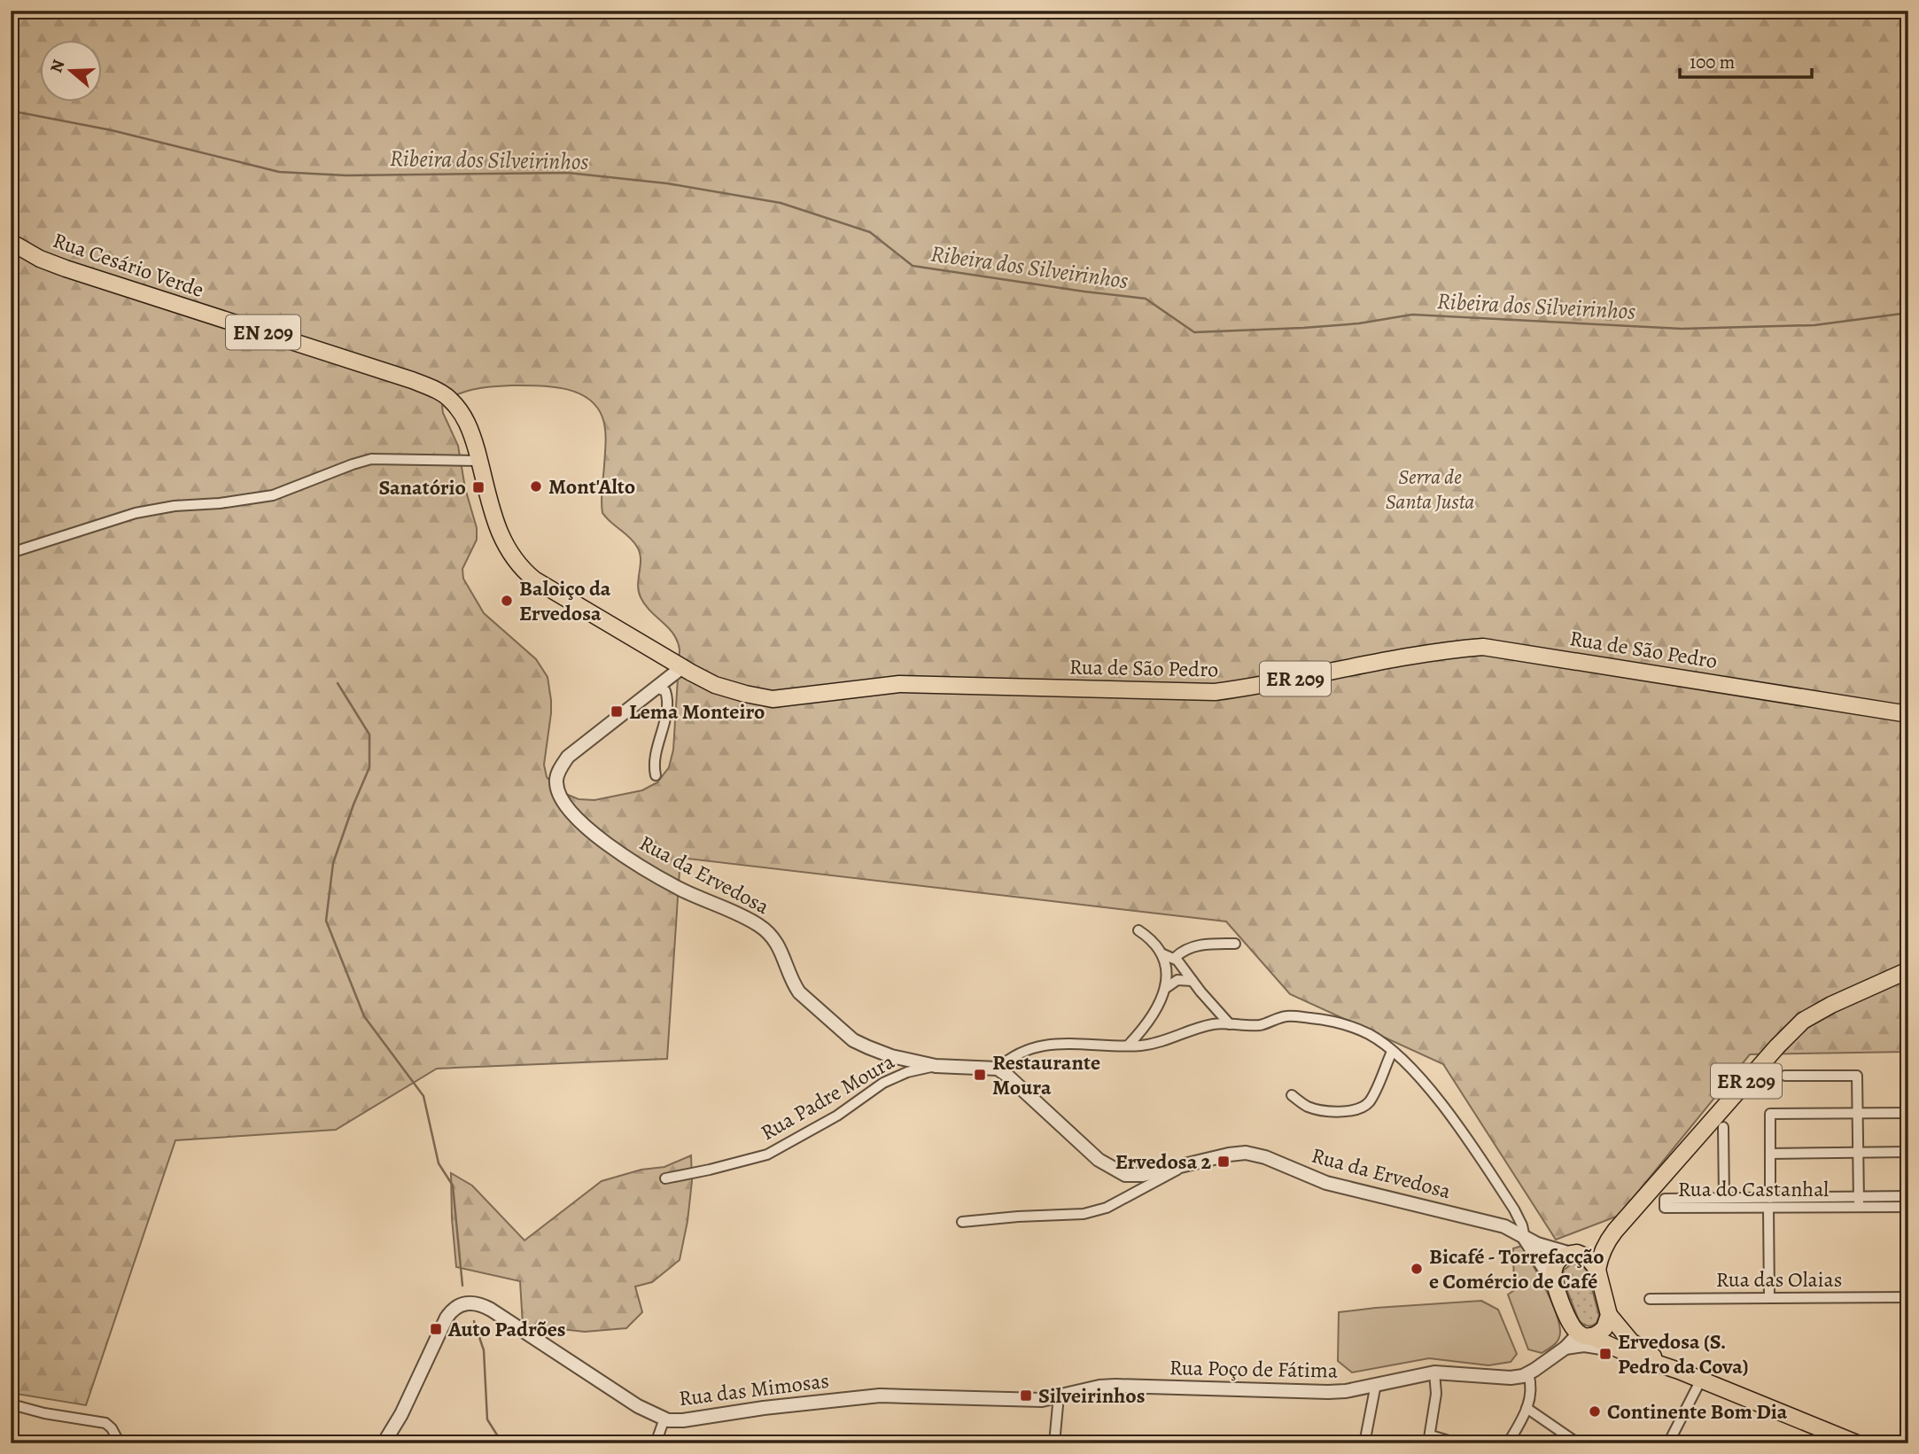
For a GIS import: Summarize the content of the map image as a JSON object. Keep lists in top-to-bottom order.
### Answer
{
  "streets": {
    "main road": [
      "Rua Cesário Verde",
      "EN 209",
      "Rua de São Pedro",
      "ER 209"
    ],
    "street": [
      "Rua da Ervedosa",
      "Rua Padre Moura",
      "Rua do Castanhal",
      "Rua das Olaias",
      "Rua Poço de Fátima",
      "Rua das Mimosas"
    ]
  },
  "crossings": [
    ["Rua Cesário Verde", "Rua de São Pedro"],
    ["Rua de São Pedro", "Rua da Ervedosa"],
    ["ER 209", "Rua da Ervedosa"],
    ["Rua da Ervedosa", "Rua Padre Moura"],
    ["Rua Poço de Fátima", "Rua das Mimosas"]
  ],
  "water": ["Ribeira dos Silveirinhos"],
  "parks": ["Serra de Santa Justa"],
  "places": {
    "other": [
      "Mont'Alto",
      "Baloiço da Ervedosa",
      "Bicafé - Torrefacção e Comércio de Café",
      "Continente Bom Dia"
    ],
    "transit": [
      "Sanatório",
      "Lema Monteiro",
      "Restaurante Moura",
      "Ervedosa 2",
      "Auto Padrões",
      "Ervedosa (S. Pedro da Cova)",
      "Silveirinhos"
    ]
  },
  "scale_bar": "100 m",
  "north": "left"
}
